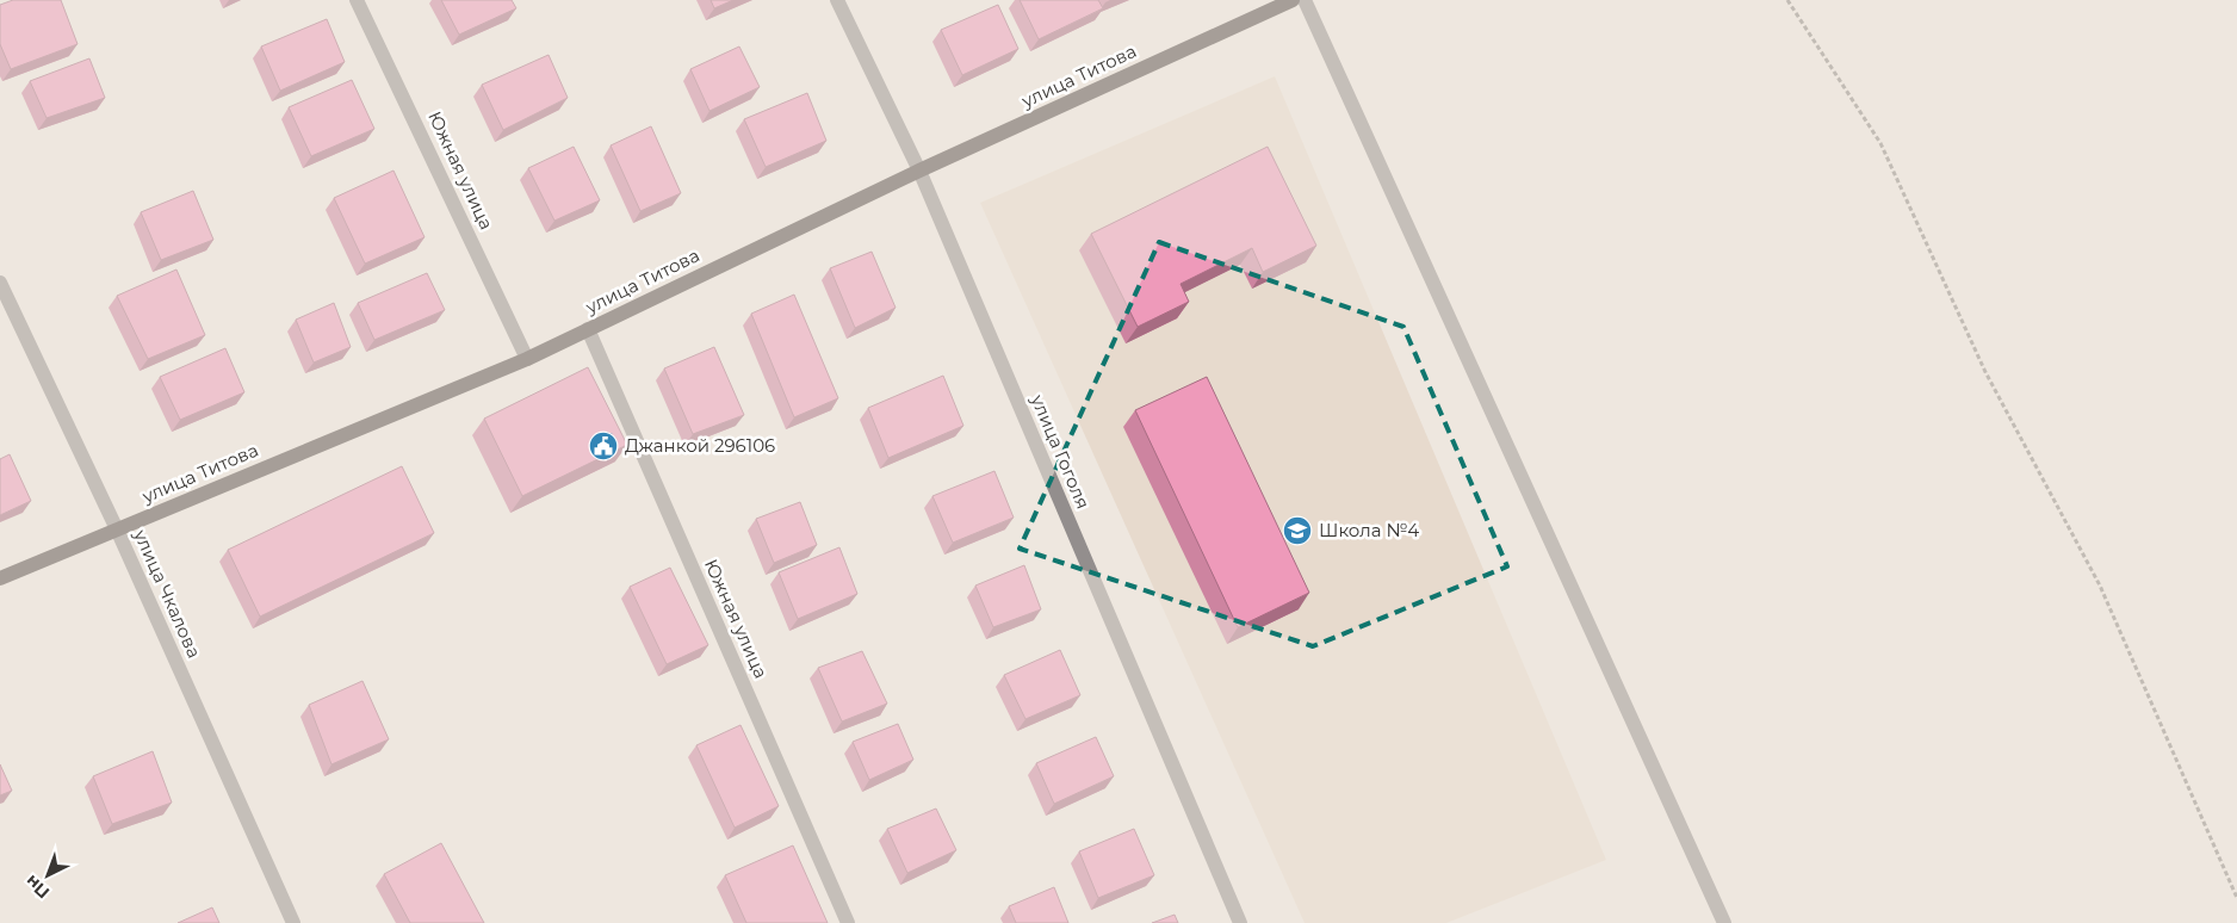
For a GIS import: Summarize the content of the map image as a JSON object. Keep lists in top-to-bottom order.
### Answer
{
  "streets": {
    "main road": ["улица Титова"],
    "street": ["Южная улица", "улица Гоголя", "улица Чкалова"]
  },
  "crossings": [
    ["улица Титова", "Южная улица"],
    ["улица Титова", "улица Гоголя"],
    ["улица Титова", "улица Чкалова"]
  ],
  "places": {
    "public building": ["Джанкой 296106"],
    "school or university": ["Школа №4"]
  },
  "north": "bottom left"
}
